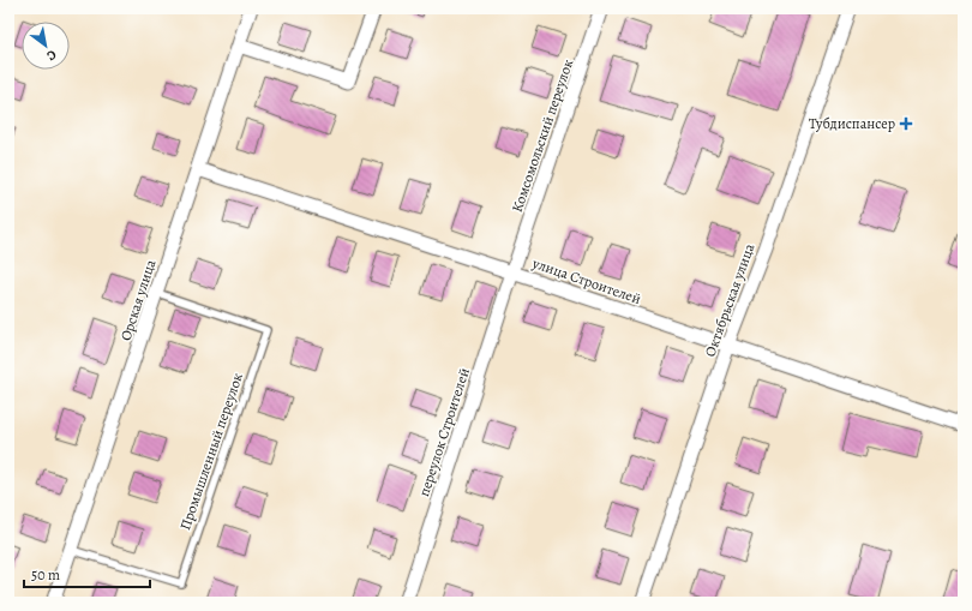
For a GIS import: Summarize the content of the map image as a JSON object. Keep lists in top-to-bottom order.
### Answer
{
  "streets": {
    "street": [
      "Комсомольский переулок",
      "улица Строителей",
      "Орская улица",
      "Октябрьская улица",
      "переулок Строителей"
    ],
    "lane": ["Промышленный переулок"]
  },
  "crossings": [
    ["Комсомольский переулок", "улица Строителей"],
    ["Комсомольский переулок", "переулок Строителей"],
    ["улица Строителей", "Орская улица"],
    ["улица Строителей", "Октябрьская улица"],
    ["улица Строителей", "переулок Строителей"],
    ["Орская улица", "Промышленный переулок"]
  ],
  "places": {
    "health": ["Тубдиспансер"]
  },
  "scale_bar": "50 m",
  "north": "bottom right"
}
